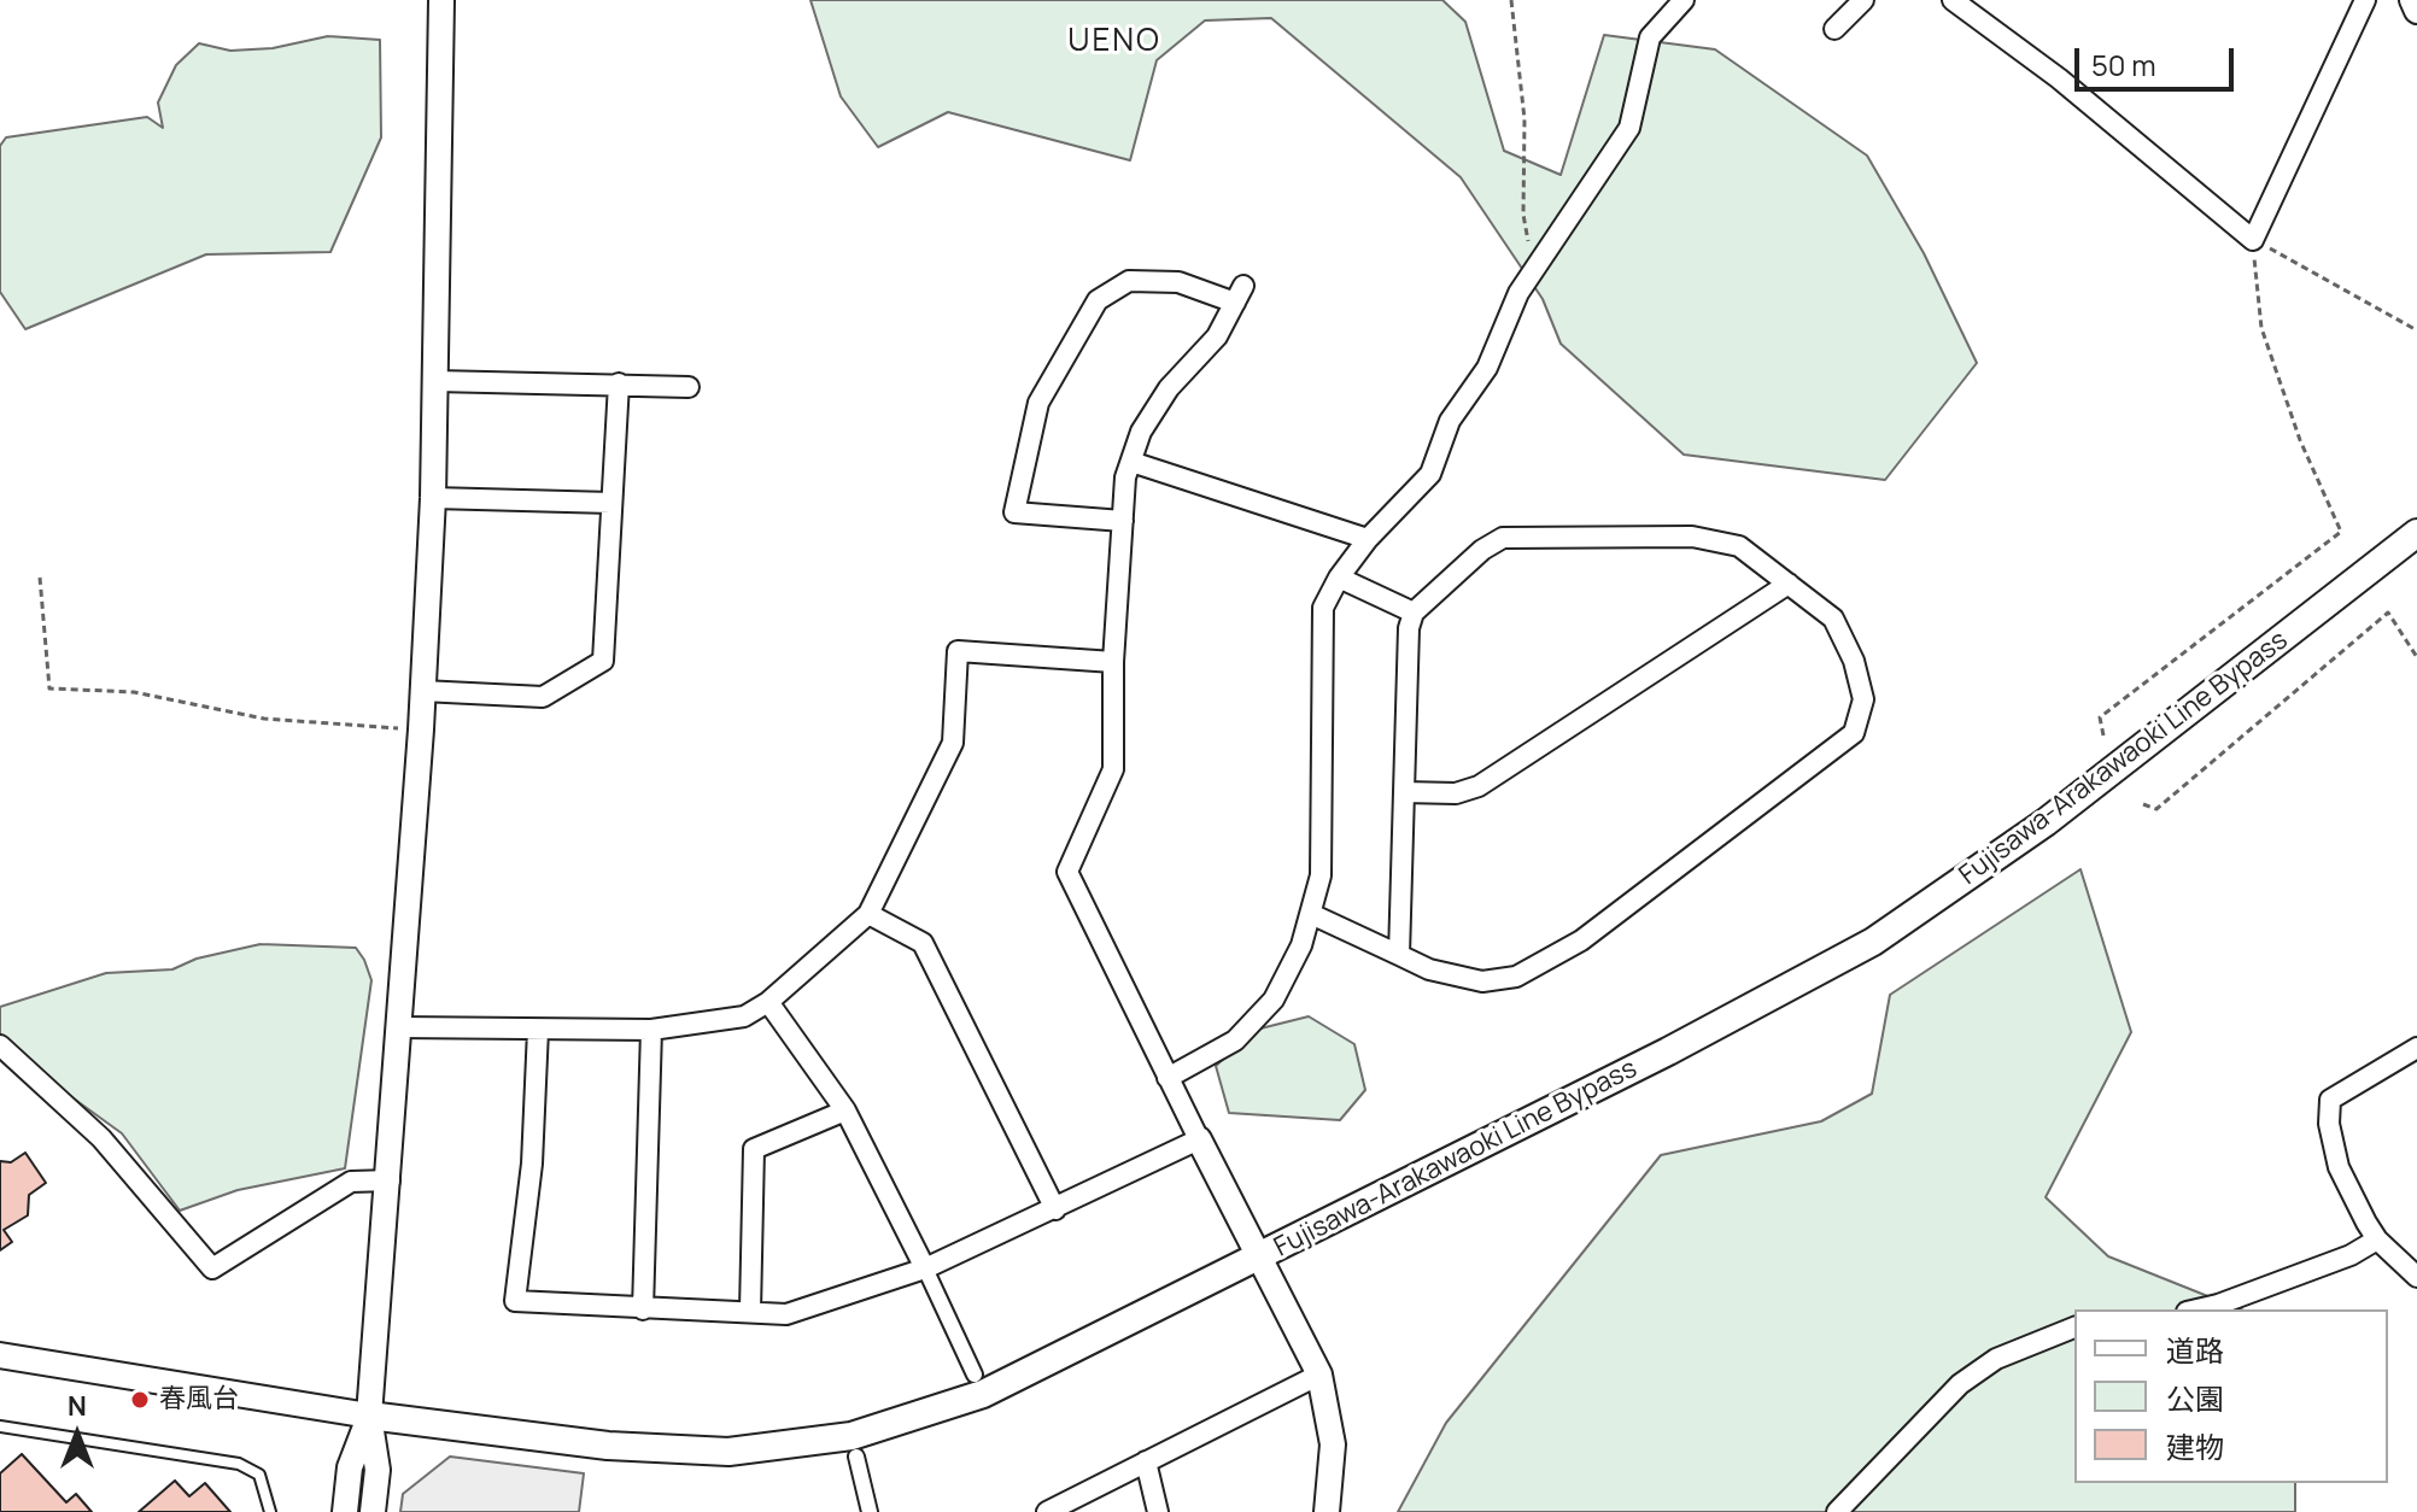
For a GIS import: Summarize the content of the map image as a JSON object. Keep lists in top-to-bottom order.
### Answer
{
  "streets": {
    "main road": ["Fujisawa-Arakawaoki Line Bypass"]
  },
  "districts": ["UENO"],
  "places": ["春風台"],
  "legend": ["道路", "公園", "建物"],
  "scale_bar": "50 m",
  "north": "top"
}
